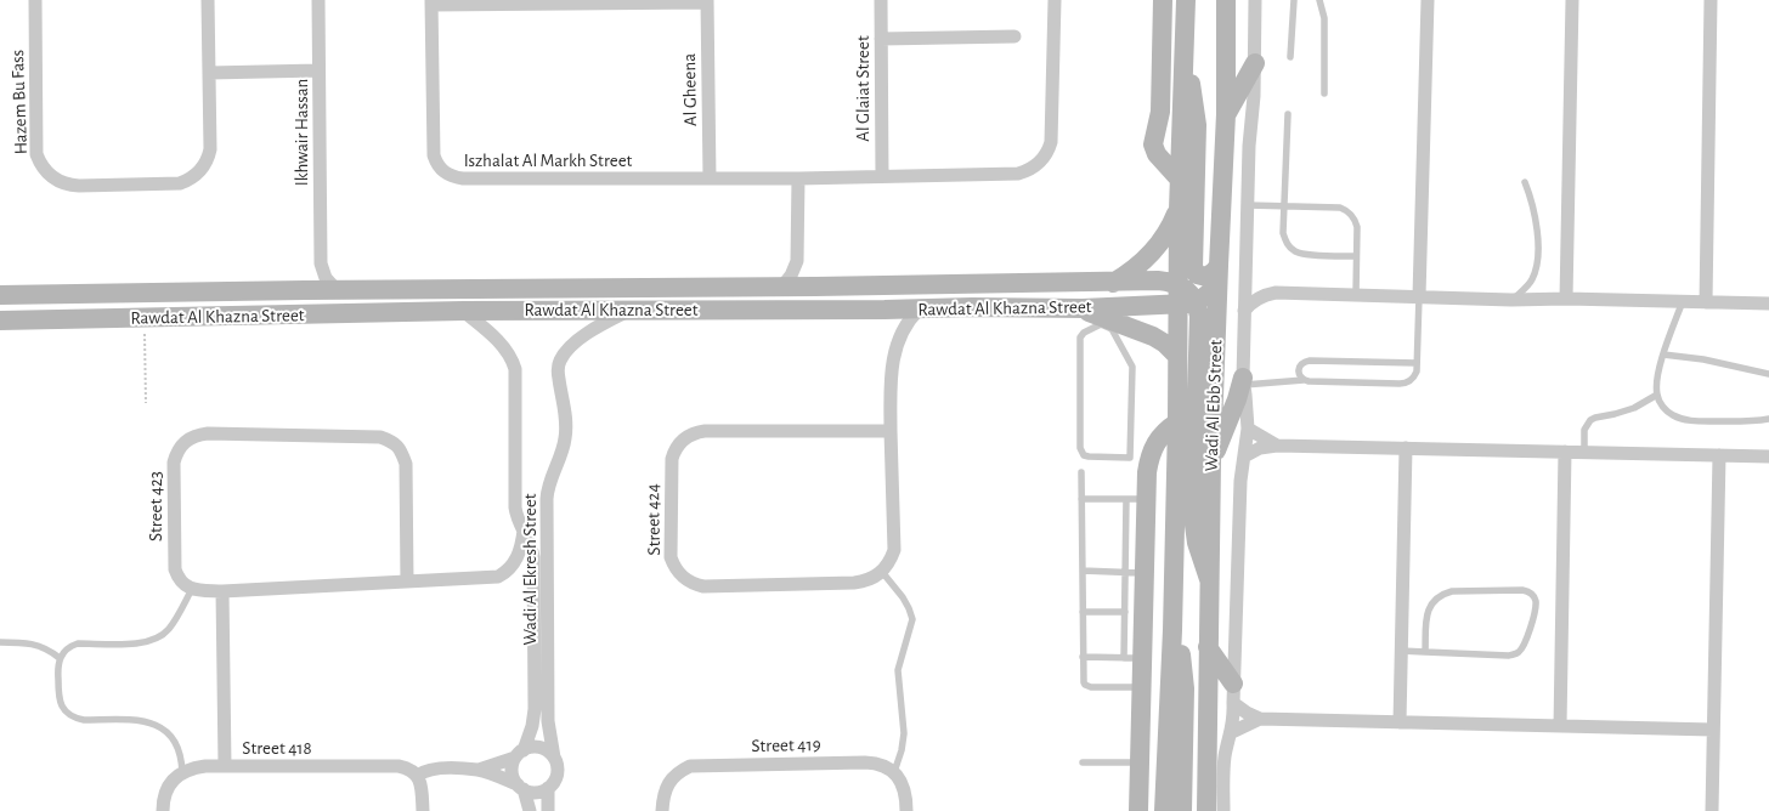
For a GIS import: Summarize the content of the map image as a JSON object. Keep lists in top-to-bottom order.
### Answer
{
  "streets": {
    "street": [
      "Al Glaiat Street",
      "Al Gheena",
      "Hazem Bu Fass",
      "Ikhwair Hassan",
      "Iszhalat Al Markh Street",
      "Rawdat Al Khazna Street",
      "Wadi Al Ebb Street",
      "Street 423",
      "Street 424",
      "Wadi Al Ekresh Street",
      "Street 419",
      "Street 418"
    ]
  },
  "crossings": [
    ["Al Glaiat Street", "Iszhalat Al Markh Street"],
    ["Al Gheena", "Iszhalat Al Markh Street"],
    ["Ikhwair Hassan", "Rawdat Al Khazna Street"],
    ["Rawdat Al Khazna Street", "Wadi Al Ebb Street"],
    ["Rawdat Al Khazna Street", "Wadi Al Ekresh Street"]
  ]
}
